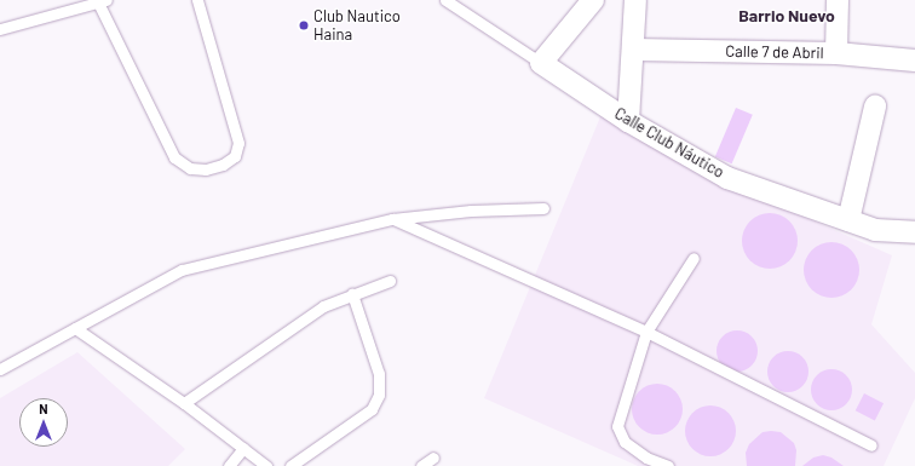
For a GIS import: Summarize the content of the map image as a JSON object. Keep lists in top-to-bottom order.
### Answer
{
  "streets": {
    "street": ["Calle 7 de Abril", "Calle Club Náutico"]
  },
  "districts": ["Barrio Nuevo"],
  "places": ["Club Nautico Haina"],
  "north": "top"
}
